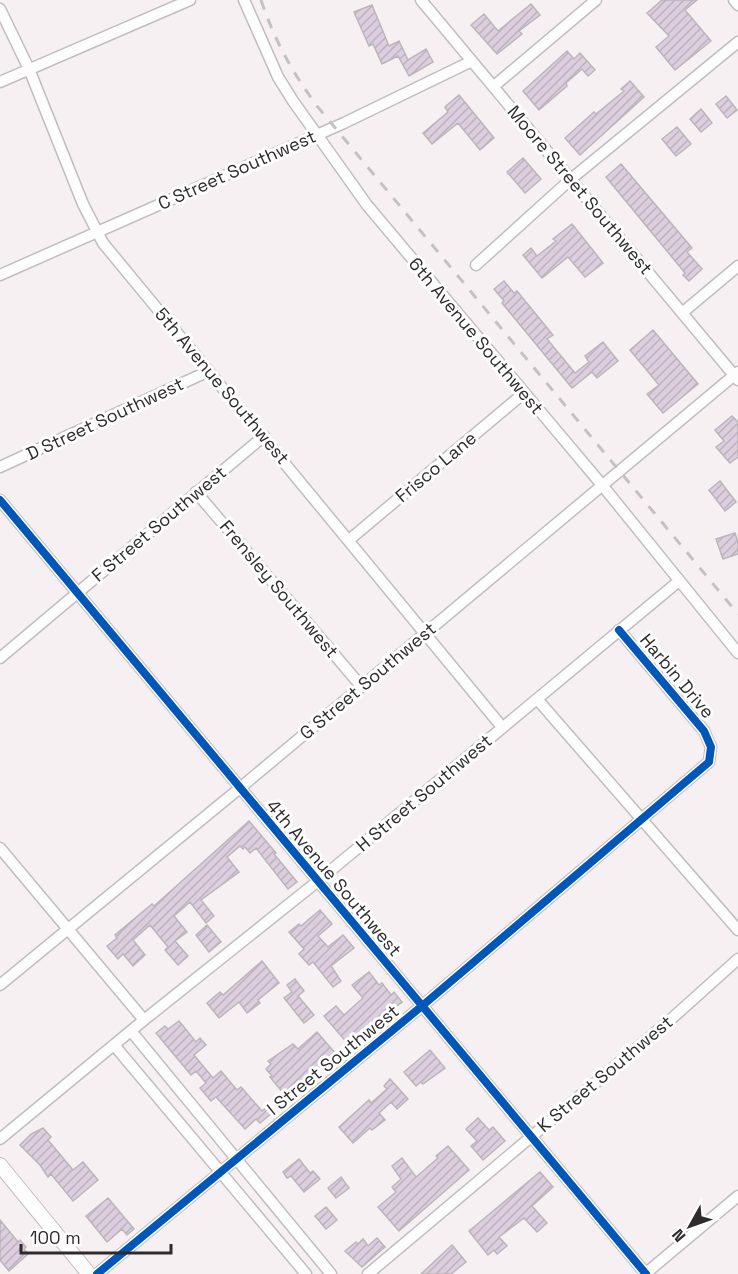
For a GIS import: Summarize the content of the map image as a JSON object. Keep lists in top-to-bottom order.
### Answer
{
  "streets": {
    "street": [
      "C Street Southwest",
      "Moore Street Southwest",
      "6th Avenue Southwest",
      "5th Avenue Southwest",
      "D Street Southwest",
      "Frisco Lane",
      "F Street Southwest",
      "Frensley Southwest",
      "Harbin Drive",
      "G Street Southwest",
      "H Street Southwest",
      "4th Avenue Southwest",
      "I Street Southwest",
      "K Street Southwest"
    ]
  },
  "crossings": [
    ["C Street Southwest", "Moore Street Southwest"],
    ["C Street Southwest", "6th Avenue Southwest"],
    ["C Street Southwest", "5th Avenue Southwest"],
    ["Moore Street Southwest", "G Street Southwest"],
    ["6th Avenue Southwest", "Frisco Lane"],
    ["6th Avenue Southwest", "G Street Southwest"],
    ["6th Avenue Southwest", "H Street Southwest"],
    ["5th Avenue Southwest", "D Street Southwest"],
    ["5th Avenue Southwest", "Frisco Lane"],
    ["5th Avenue Southwest", "F Street Southwest"],
    ["5th Avenue Southwest", "G Street Southwest"],
    ["5th Avenue Southwest", "H Street Southwest"],
    ["F Street Southwest", "Frensley Southwest"],
    ["F Street Southwest", "4th Avenue Southwest"],
    ["Frensley Southwest", "G Street Southwest"],
    ["Harbin Drive", "H Street Southwest"],
    ["Harbin Drive", "I Street Southwest"],
    ["G Street Southwest", "4th Avenue Southwest"],
    ["H Street Southwest", "4th Avenue Southwest"],
    ["4th Avenue Southwest", "I Street Southwest"],
    ["4th Avenue Southwest", "K Street Southwest"]
  ],
  "scale_bar": "100 m",
  "north": "bottom left"
}
